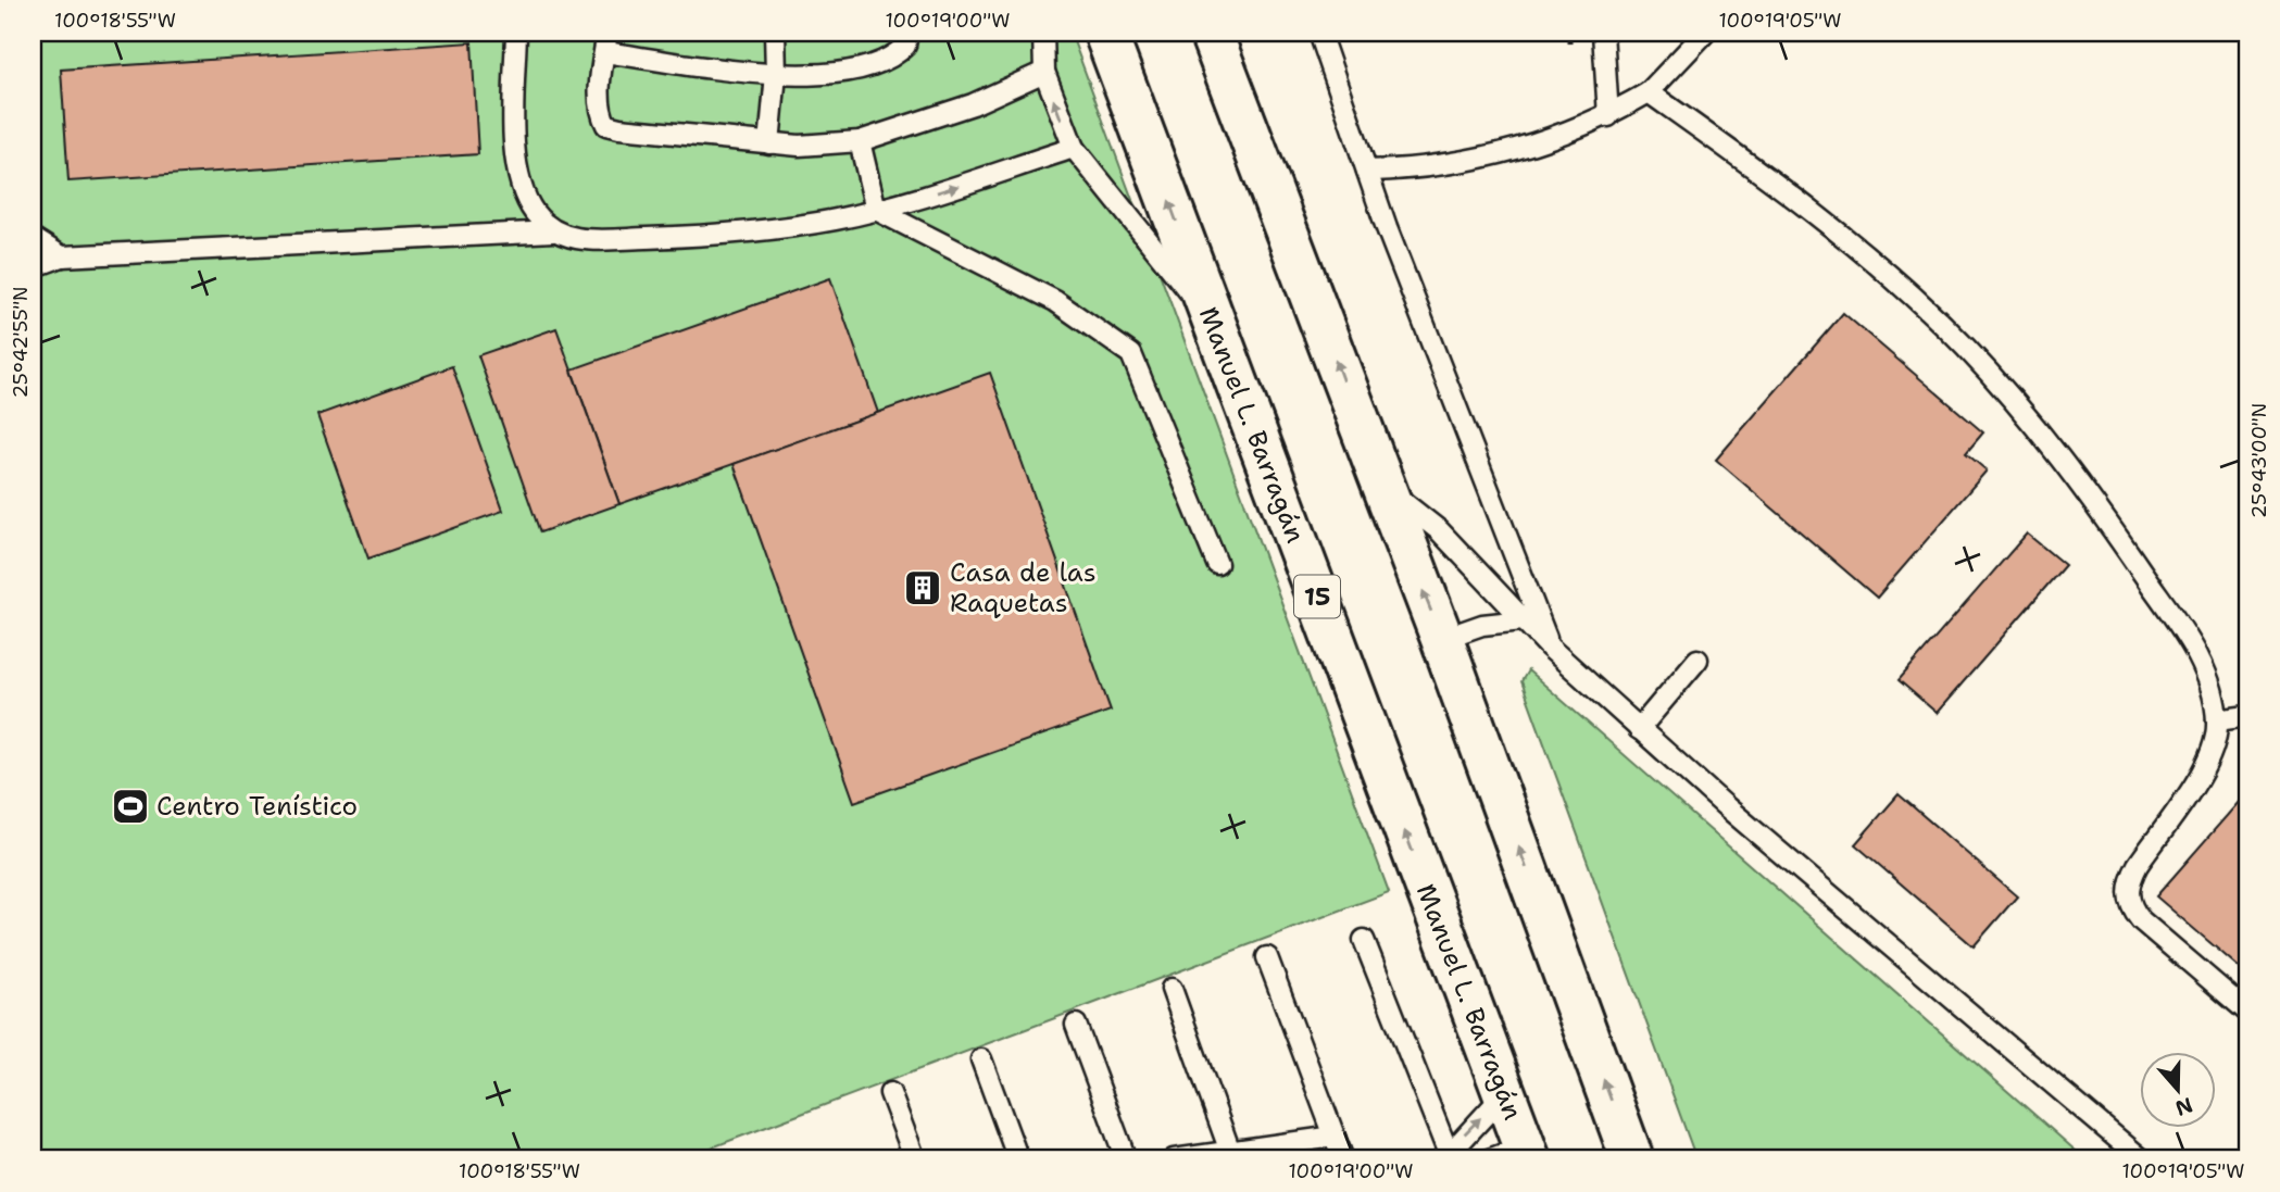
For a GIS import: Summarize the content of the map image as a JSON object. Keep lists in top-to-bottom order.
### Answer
{
  "streets": {
    "highway": ["Manuel L. Barragán", "15"]
  },
  "places": {
    "building": ["Casa de las Raquetas"],
    "sports": ["Centro Tenístico"]
  },
  "north": "bottom",
  "coordinates": [
    "100°18'55\"W",
    "100°19'00\"W",
    "100°19'05\"W",
    "25°42'55\"N",
    "25°43'00\"N"
  ]
}
